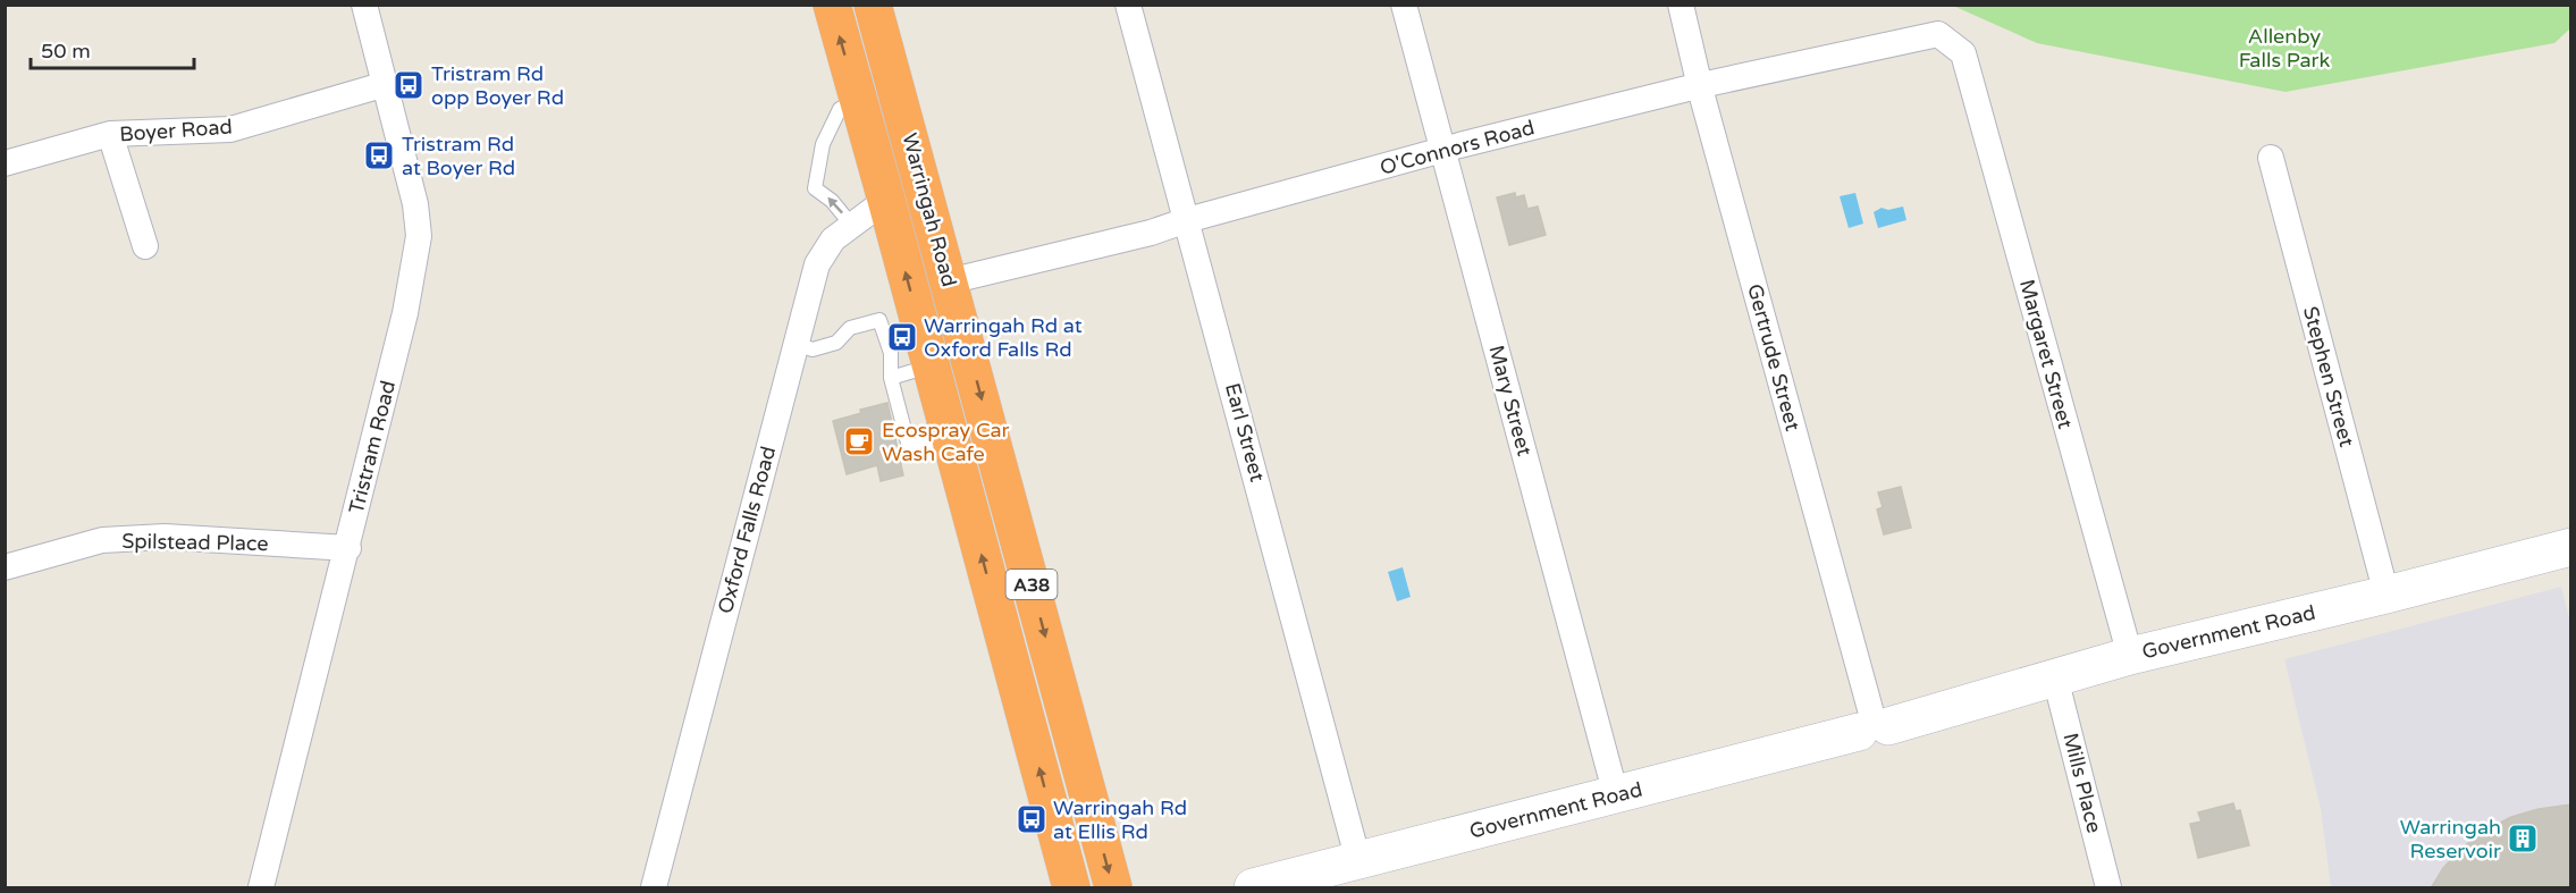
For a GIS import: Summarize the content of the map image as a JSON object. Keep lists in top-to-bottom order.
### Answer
{
  "streets": {
    "highway": ["Warringah Road", "A38"],
    "street": [
      "Boyer Road",
      "O'Connors Road",
      "Margaret Street",
      "Gertrude Street",
      "Stephen Street",
      "Mary Street",
      "Earl Street",
      "Tristram Road",
      "Oxford Falls Road",
      "Spilstead Place",
      "Government Road",
      "Mills Place"
    ]
  },
  "crossings": [
    ["Boyer Road", "Tristram Road"],
    ["O'Connors Road", "Warringah Road"],
    ["O'Connors Road", "Margaret Street"],
    ["O'Connors Road", "Gertrude Street"],
    ["O'Connors Road", "Mary Street"],
    ["O'Connors Road", "Earl Street"],
    ["Warringah Road", "Oxford Falls Road"],
    ["Margaret Street", "Government Road"],
    ["Gertrude Street", "Government Road"],
    ["Stephen Street", "Government Road"],
    ["Mary Street", "Government Road"],
    ["Earl Street", "Government Road"],
    ["Tristram Road", "Spilstead Place"],
    ["Government Road", "Mills Place"]
  ],
  "parks": ["Allenby Falls Park"],
  "places": {
    "bus stop": [
      "Tristram Rd opp Boyer Rd",
      "Tristram Rd at Boyer Rd",
      "Warringah Rd at Oxford Falls Rd",
      "Warringah Rd at Ellis Rd"
    ],
    "cafe": ["Ecospray Car Wash Cafe"],
    "building": ["Warringah Reservoir"]
  },
  "scale_bar": "50 m"
}
